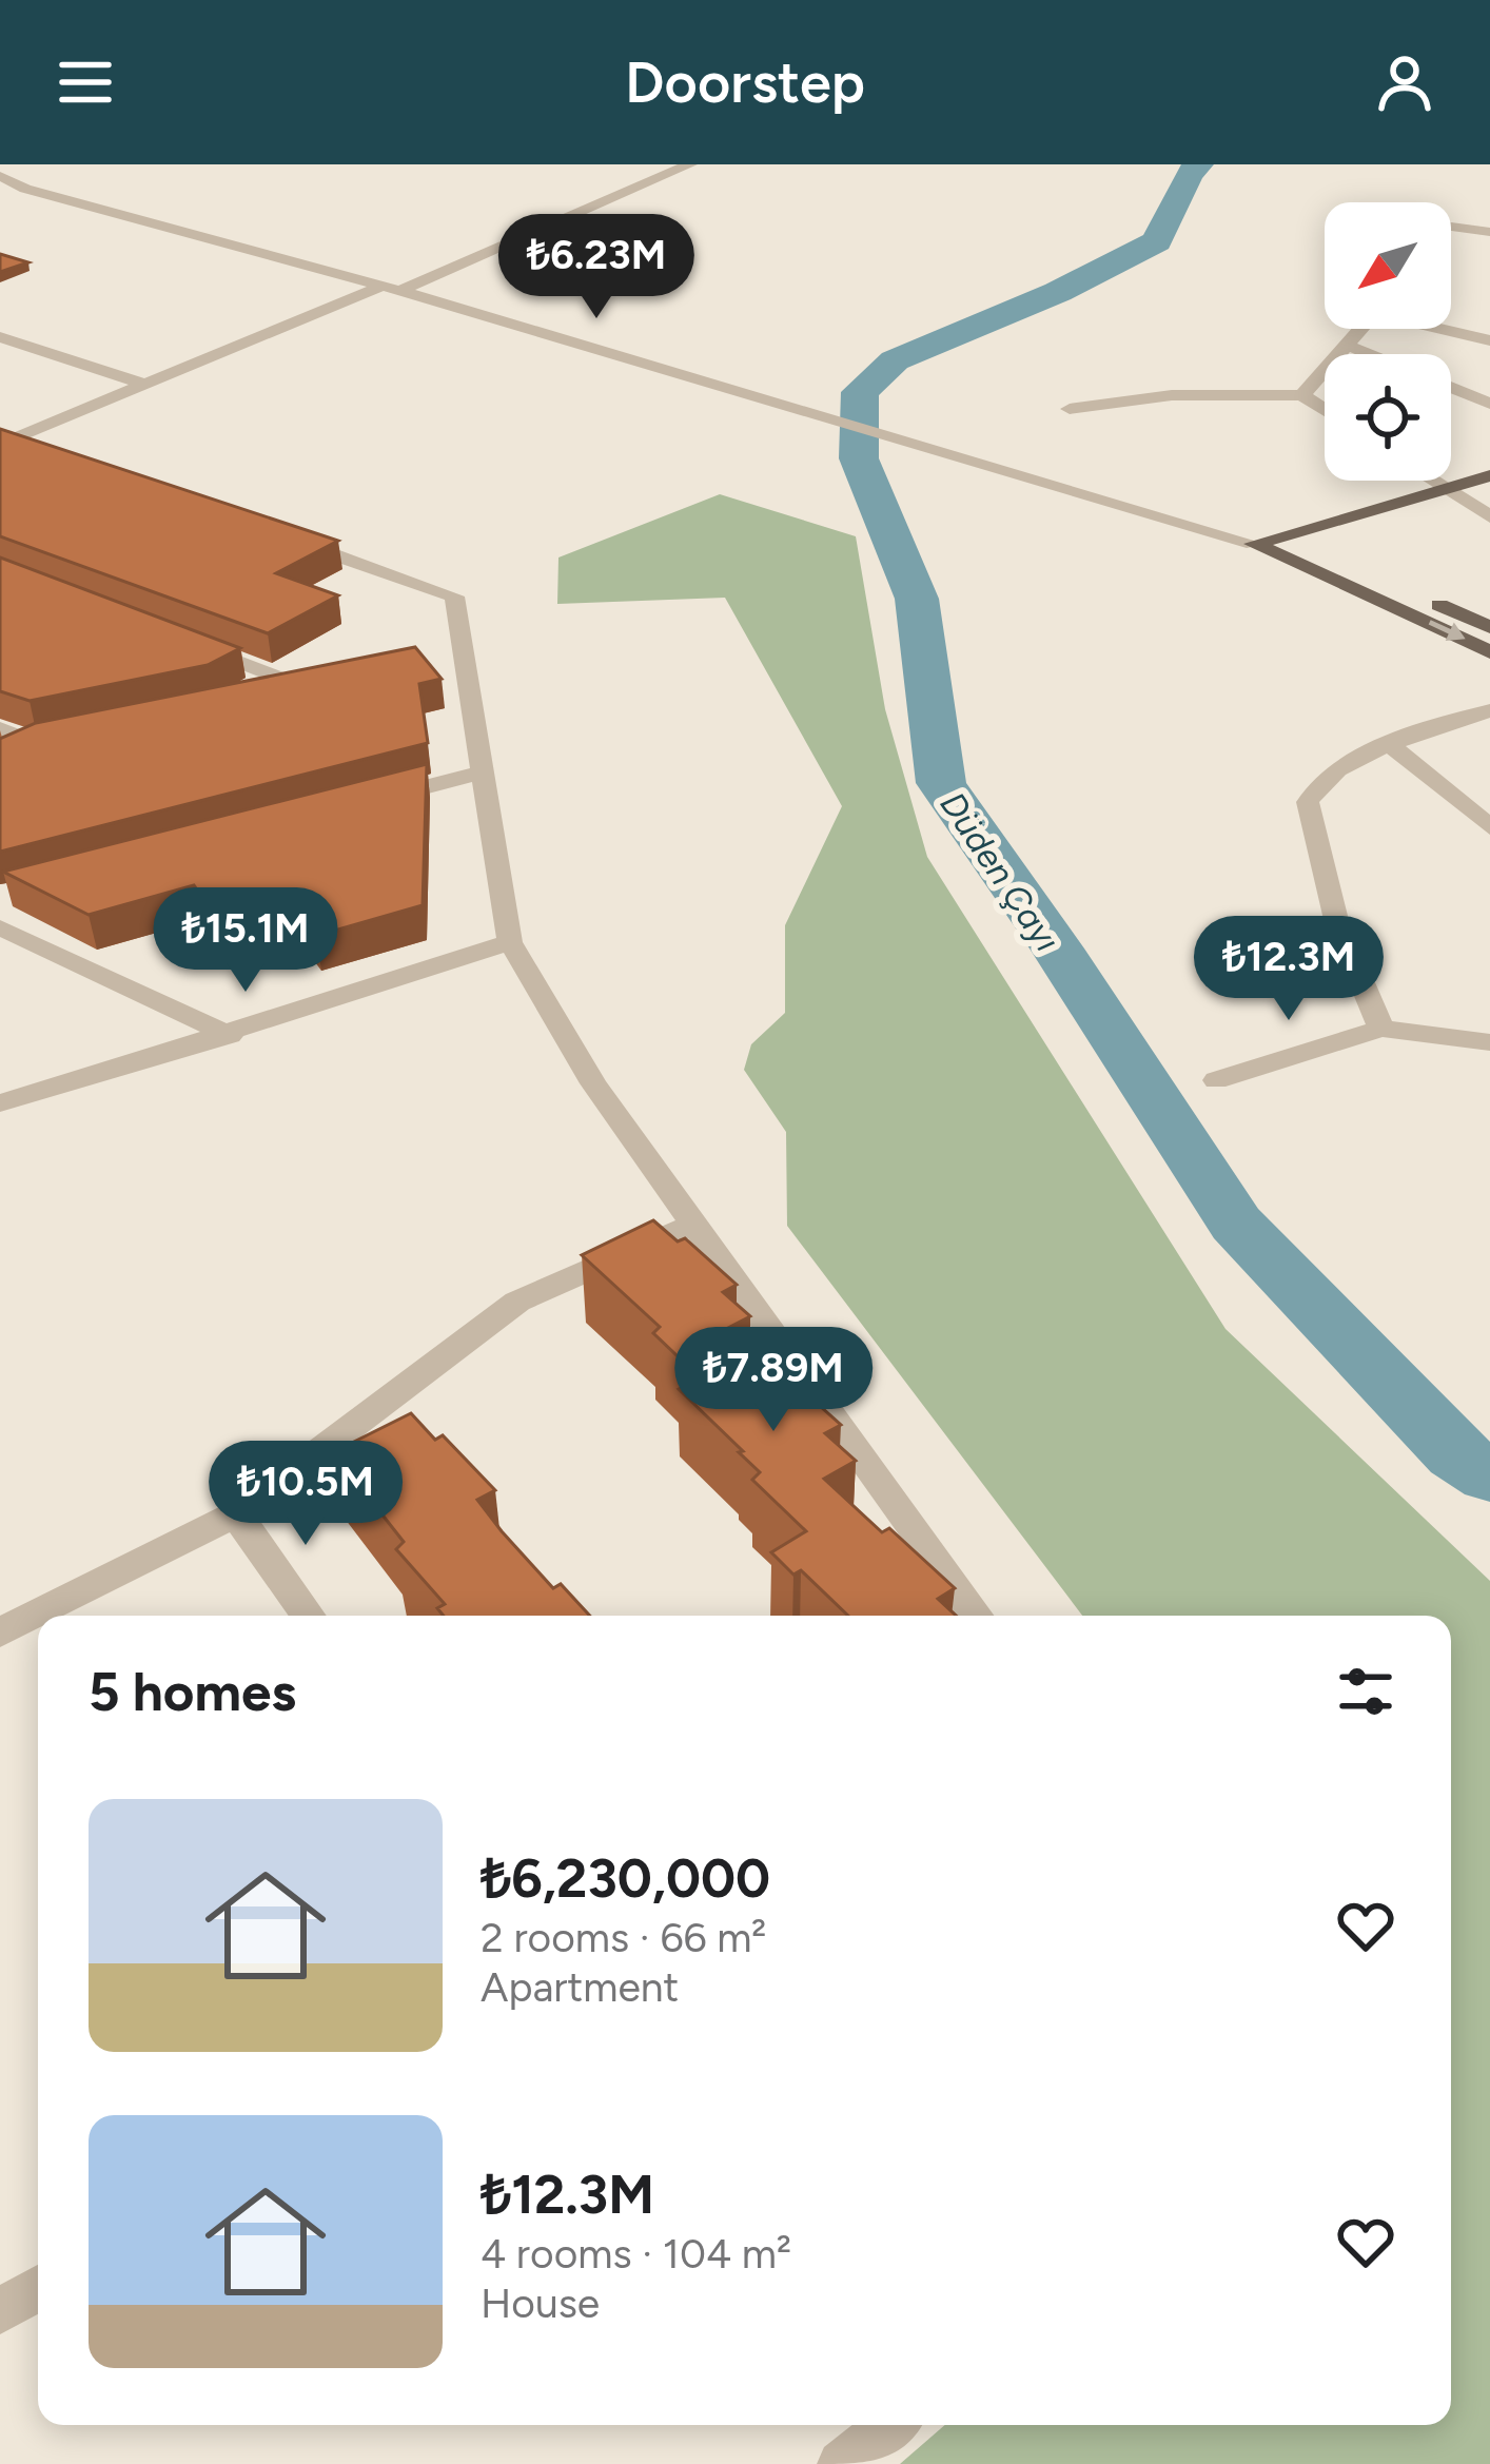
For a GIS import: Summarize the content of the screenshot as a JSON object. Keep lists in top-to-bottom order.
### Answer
{
  "water": ["Düden Çayı"],
  "north": "bottom left",
  "page": {
    "header": "Doorstep",
    "price": [
      "₺6.23M",
      "₺15.1M",
      "₺12.3M",
      "₺7.89M",
      "₺10.5M"
    ],
    "heading": "5 homes",
    "list": [
      {
        "name": "₺6,230,000",
        "note": "2 rooms · 66 m² · Apartment"
      },
      {
        "name": "₺12.3M",
        "note": "4 rooms · 104 m² · House"
      }
    ]
  }
}
